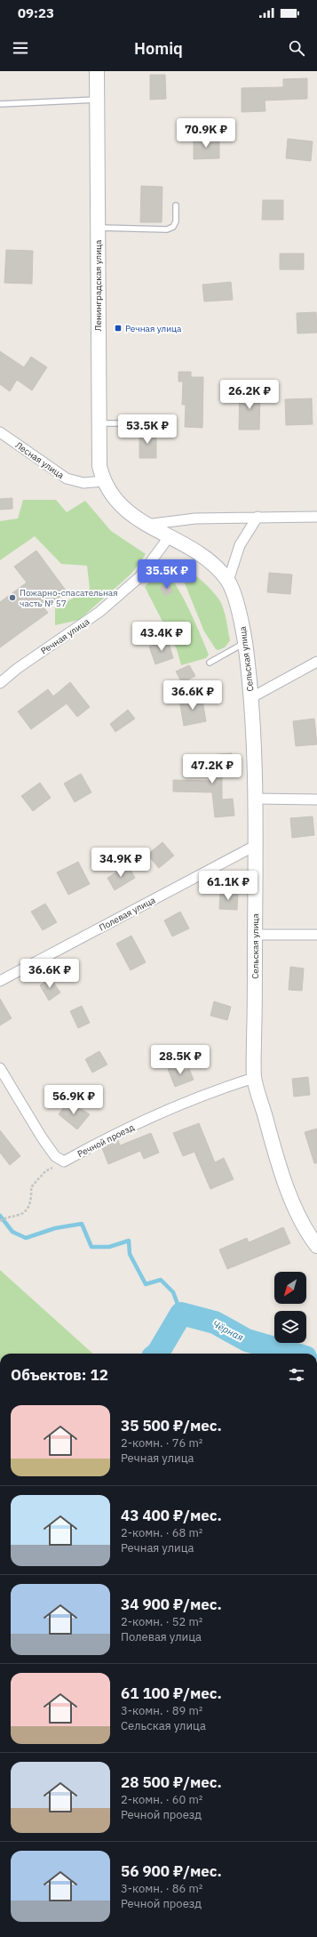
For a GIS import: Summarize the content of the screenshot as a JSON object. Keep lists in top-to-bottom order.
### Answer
{
  "streets": {
    "main road": ["Ленинградская улица", "Сельская улица"],
    "street": [
      "Лесная улица",
      "Речная улица",
      "Полевая улица",
      "Речной проезд"
    ]
  },
  "crossings": [
    ["Ленинградская улица", "Лесная улица"],
    ["Сельская улица", "Полевая улица"],
    ["Сельская улица", "Речной проезд"]
  ],
  "water": ["Чёрная"],
  "places": {
    "transit": ["Речная улица"],
    "other": ["Пожарно-спасательная часть № 57"]
  },
  "north": "bottom left",
  "page": {
    "status": "09:23",
    "header": "Homiq",
    "price": [
      "70.9K ₽",
      "26.2K ₽",
      "53.5K ₽",
      "35.5K ₽",
      "43.4K ₽",
      "36.6K ₽",
      "47.2K ₽",
      "34.9K ₽",
      "61.1K ₽",
      "36.6K ₽",
      "28.5K ₽",
      "56.9K ₽"
    ],
    "heading": "Объектов: 12",
    "list": [
      {
        "name": "35 500 ₽/мес.",
        "note": "2-комн. · 76 m² · Речная улица"
      },
      {
        "name": "43 400 ₽/мес.",
        "note": "2-комн. · 68 m² · Речная улица"
      },
      {
        "name": "34 900 ₽/мес.",
        "note": "2-комн. · 52 m² · Полевая улица"
      },
      {
        "name": "61 100 ₽/мес.",
        "note": "3-комн. · 89 m² · Сельская улица"
      },
      {
        "name": "28 500 ₽/мес.",
        "note": "2-комн. · 60 m² · Речной проезд"
      },
      {
        "name": "56 900 ₽/мес.",
        "note": "3-комн. · 86 m² · Речной проезд"
      }
    ]
  }
}
